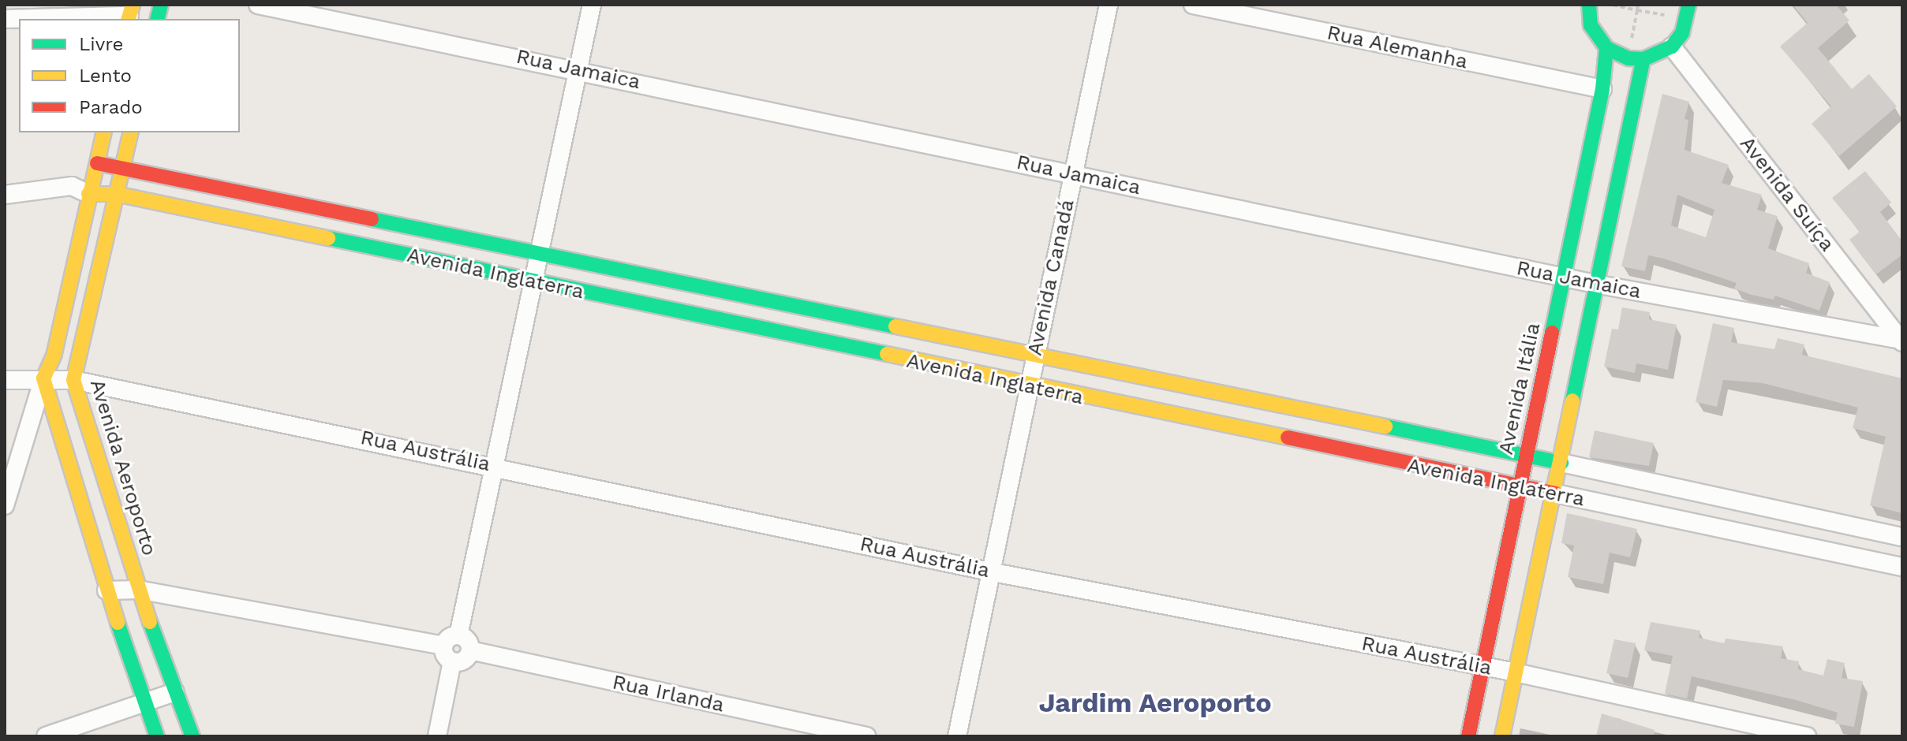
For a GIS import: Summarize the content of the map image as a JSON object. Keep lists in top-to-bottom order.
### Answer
{
  "streets": {
    "street": [
      "Rua Alemanha",
      "Rua Jamaica",
      "Avenida Suíça",
      "Avenida Inglaterra",
      "Avenida Canadá",
      "Avenida Itália",
      "Rua Austrália",
      "Avenida Aeroporto",
      "Rua Irlanda"
    ]
  },
  "crossings": [
    ["Rua Alemanha", "Avenida Itália"],
    ["Rua Jamaica", "Avenida Suíça"],
    ["Rua Jamaica", "Avenida Canadá"],
    ["Rua Jamaica", "Avenida Itália"],
    ["Avenida Inglaterra", "Avenida Canadá"],
    ["Avenida Inglaterra", "Avenida Itália"],
    ["Avenida Inglaterra", "Avenida Aeroporto"],
    ["Avenida Canadá", "Rua Austrália"],
    ["Avenida Itália", "Rua Austrália"],
    ["Rua Austrália", "Avenida Aeroporto"]
  ],
  "districts": ["Jardim Aeroporto"],
  "legend": ["Livre", "Lento", "Parado"]
}
